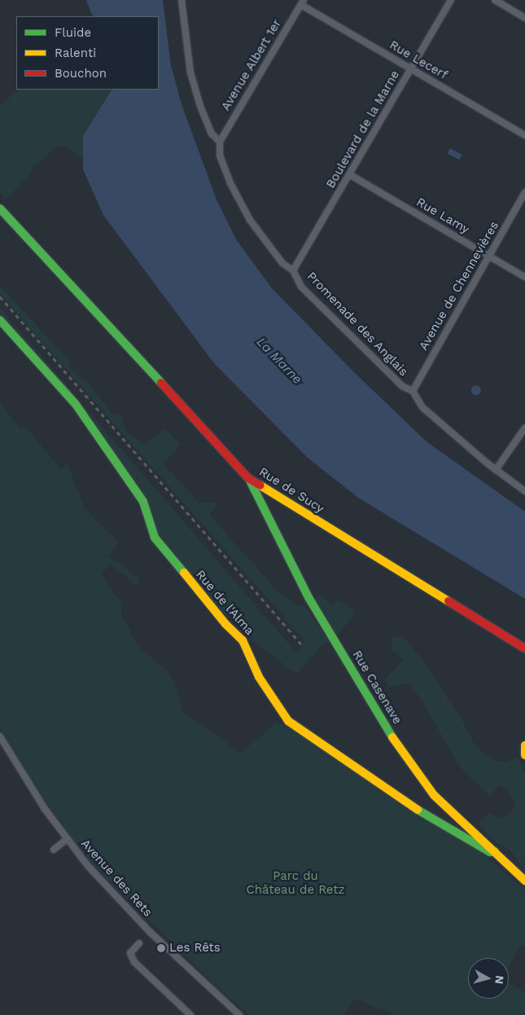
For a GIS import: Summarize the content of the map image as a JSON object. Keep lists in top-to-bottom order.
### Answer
{
  "streets": {
    "street": [
      "Rue Lecerf",
      "Avenue Albert 1er",
      "Boulevard de la Marne",
      "Rue Lamy",
      "Avenue de Chennevières",
      "Promenade des Anglais",
      "Rue de Sucy",
      "Rue de l'Alma",
      "Rue Casenave",
      "Avenue des Rets"
    ]
  },
  "crossings": [
    ["Rue Lecerf", "Avenue Albert 1er"],
    ["Rue Lecerf", "Boulevard de la Marne"],
    ["Avenue Albert 1er", "Promenade des Anglais"],
    ["Boulevard de la Marne", "Rue Lamy"],
    ["Boulevard de la Marne", "Promenade des Anglais"],
    ["Rue Lamy", "Avenue de Chennevières"],
    ["Avenue de Chennevières", "Promenade des Anglais"],
    ["Rue de Sucy", "Rue Casenave"],
    ["Rue de l'Alma", "Rue Casenave"]
  ],
  "water": ["La Marne"],
  "parks": ["Parc du Château de Retz"],
  "places": ["Les Rêts"],
  "legend": ["Fluide", "Ralenti", "Bouchon"],
  "north": "right"
}
